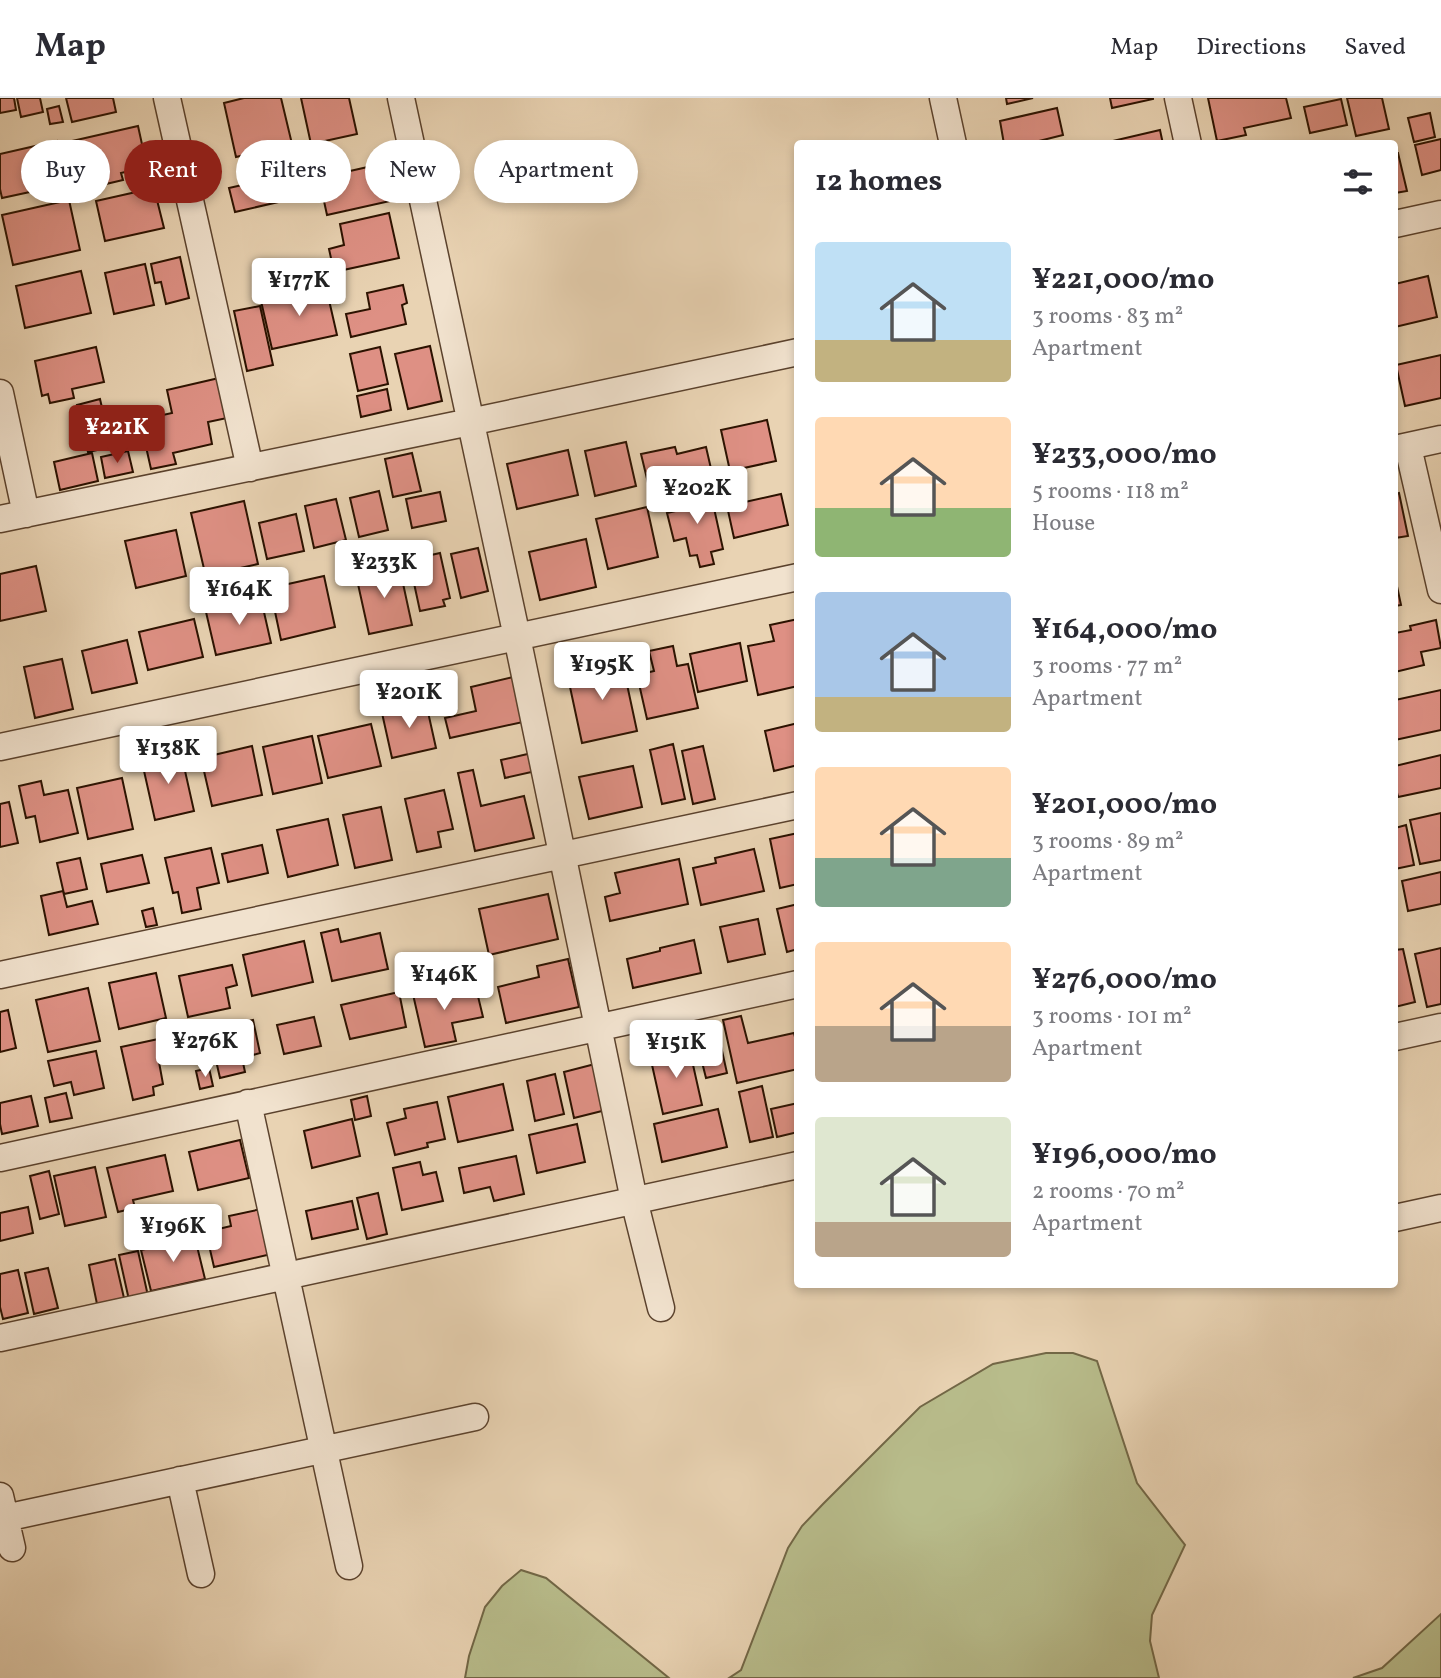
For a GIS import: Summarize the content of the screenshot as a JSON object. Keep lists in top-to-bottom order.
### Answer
{
  "page": {
    "header": "Map",
    "nav": ["Map", "Directions", "Saved"],
    "chip": [
      "Buy",
      "Rent",
      "Filters",
      "New",
      "Apartment"
    ],
    "heading": "12 homes",
    "list": [
      {
        "name": "¥221,000/mo",
        "note": "3 rooms · 83 m² · Apartment"
      },
      {
        "name": "¥233,000/mo",
        "note": "5 rooms · 118 m² · House"
      },
      {
        "name": "¥164,000/mo",
        "note": "3 rooms · 77 m² · Apartment"
      },
      {
        "name": "¥201,000/mo",
        "note": "3 rooms · 89 m² · Apartment"
      },
      {
        "name": "¥276,000/mo",
        "note": "3 rooms · 101 m² · Apartment"
      },
      {
        "name": "¥196,000/mo",
        "note": "2 rooms · 70 m² · Apartment"
      }
    ],
    "price": [
      "¥177K",
      "¥221K",
      "¥202K",
      "¥233K",
      "¥164K",
      "¥195K",
      "¥201K",
      "¥138K",
      "¥146K",
      "¥276K",
      "¥151K",
      "¥196K"
    ]
  }
}
